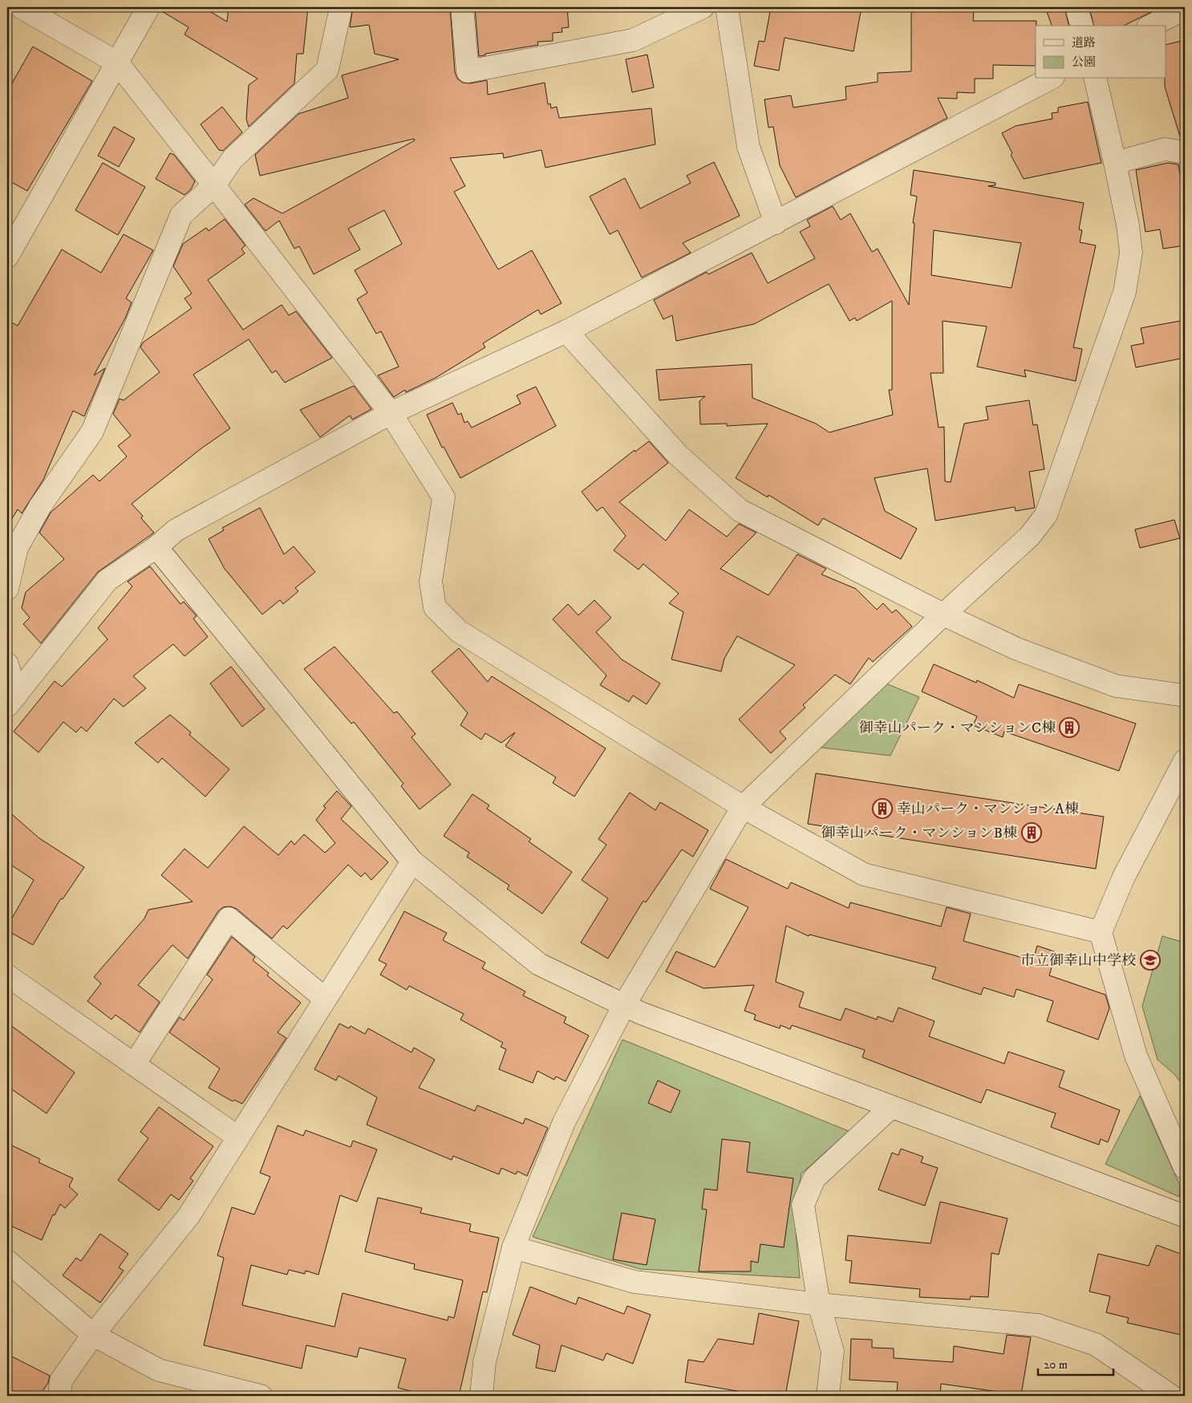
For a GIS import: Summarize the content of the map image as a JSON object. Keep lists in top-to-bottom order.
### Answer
{
  "places": {
    "building": ["御幸山パーク・マンションC棟", "幸山パーク・マンションA棟", "御幸山パーク・マンションB棟"],
    "school or university": ["市立御幸山中学校"]
  },
  "legend": ["道路", "公園"],
  "scale_bar": "20 m"
}
